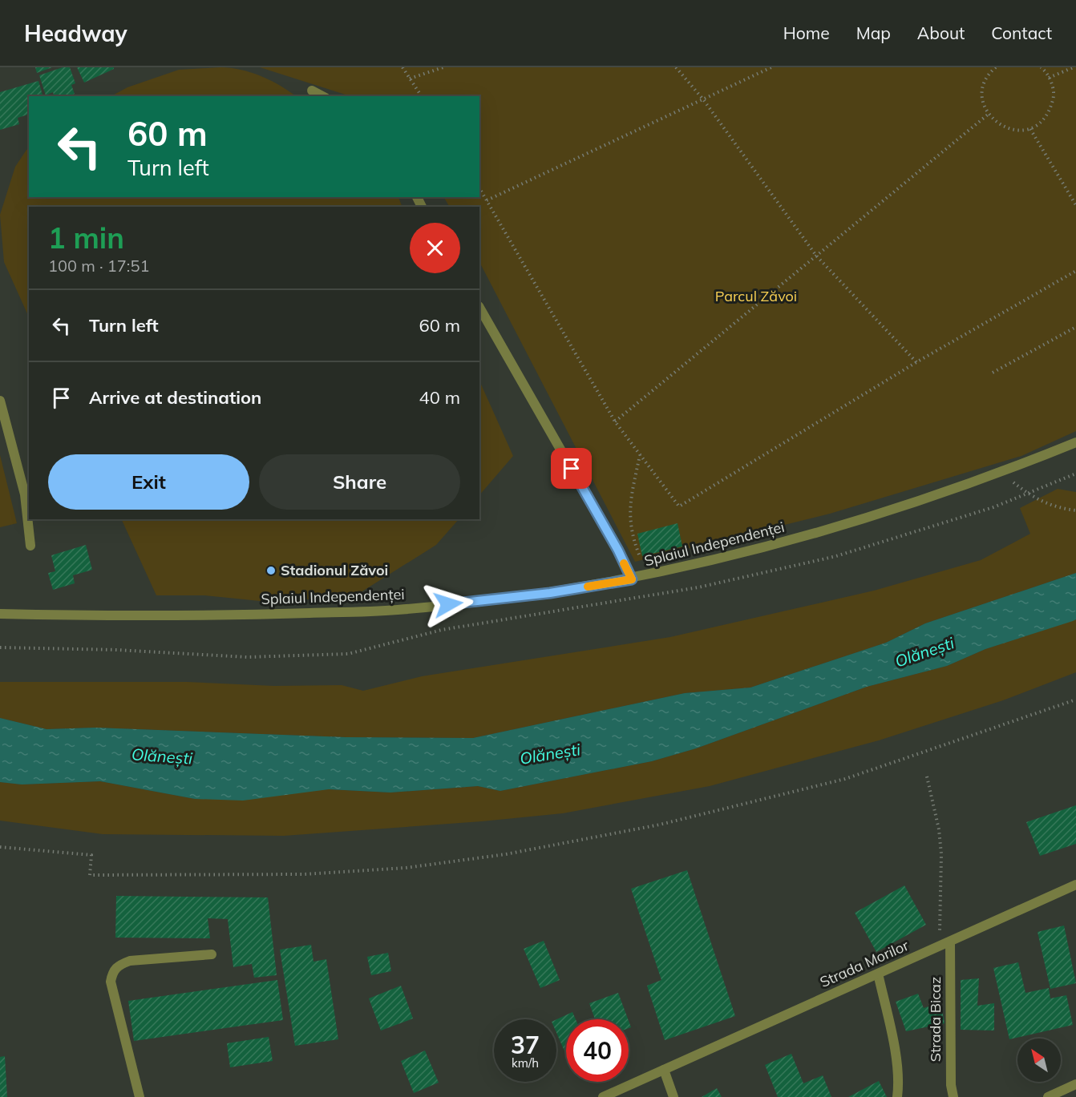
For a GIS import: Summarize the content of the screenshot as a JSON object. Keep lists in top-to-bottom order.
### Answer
{
  "streets": {
    "street": ["Splaiul Independenței", "Strada Morilor", "Strada Bicaz"]
  },
  "crossings": [
    ["Strada Morilor", "Strada Bicaz"]
  ],
  "water": ["Olănești"],
  "parks": ["Parcul Zăvoi"],
  "places": ["Stadionul Zăvoi"],
  "north": "top left",
  "page": {
    "header": "Headway",
    "nav": [
      "Home",
      "Map",
      "About",
      "Contact"
    ],
    "turn": ["60 m", "Turn left"],
    "heading": ["1 min", "100 m · 17:51"],
    "list": [
      {
        "name": "Turn left",
        "value": "60 m"
      },
      {
        "name": "Arrive at destination",
        "value": "40 m"
      }
    ],
    "buttons": ["Exit", "Share"],
    "speed": "37 km/h",
    "limit": "40"
  }
}
